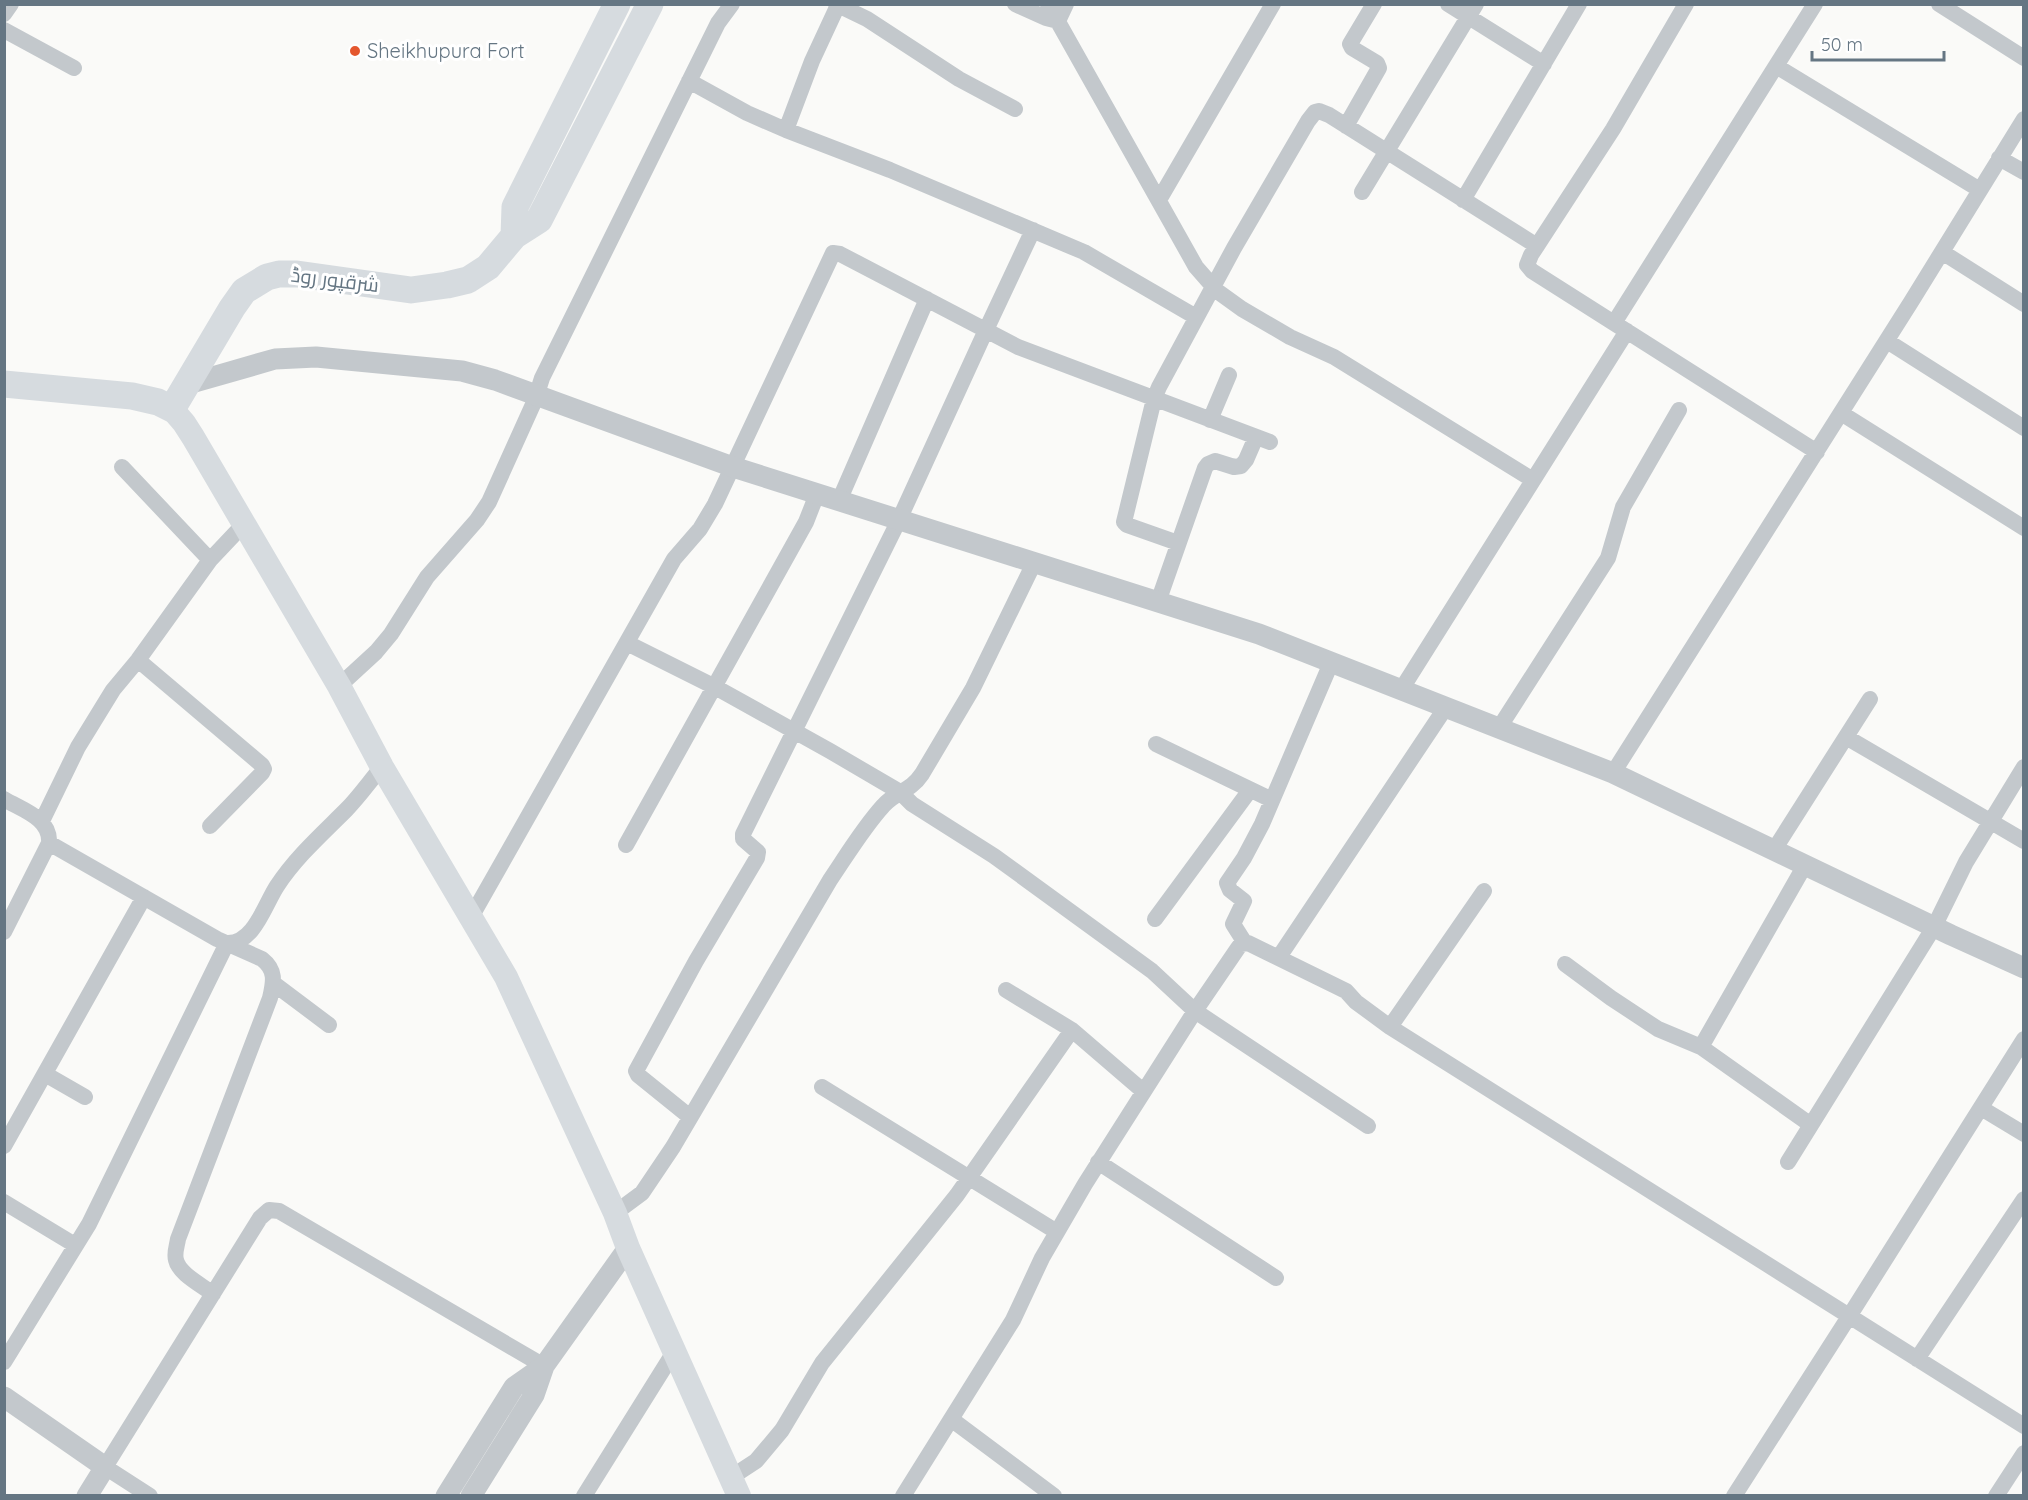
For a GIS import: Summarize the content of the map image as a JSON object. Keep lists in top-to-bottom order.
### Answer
{
  "streets": {
    "main road": ["شرقپور روڈ"]
  },
  "places": ["Sheikhupura Fort"],
  "scale_bar": "50 m"
}
